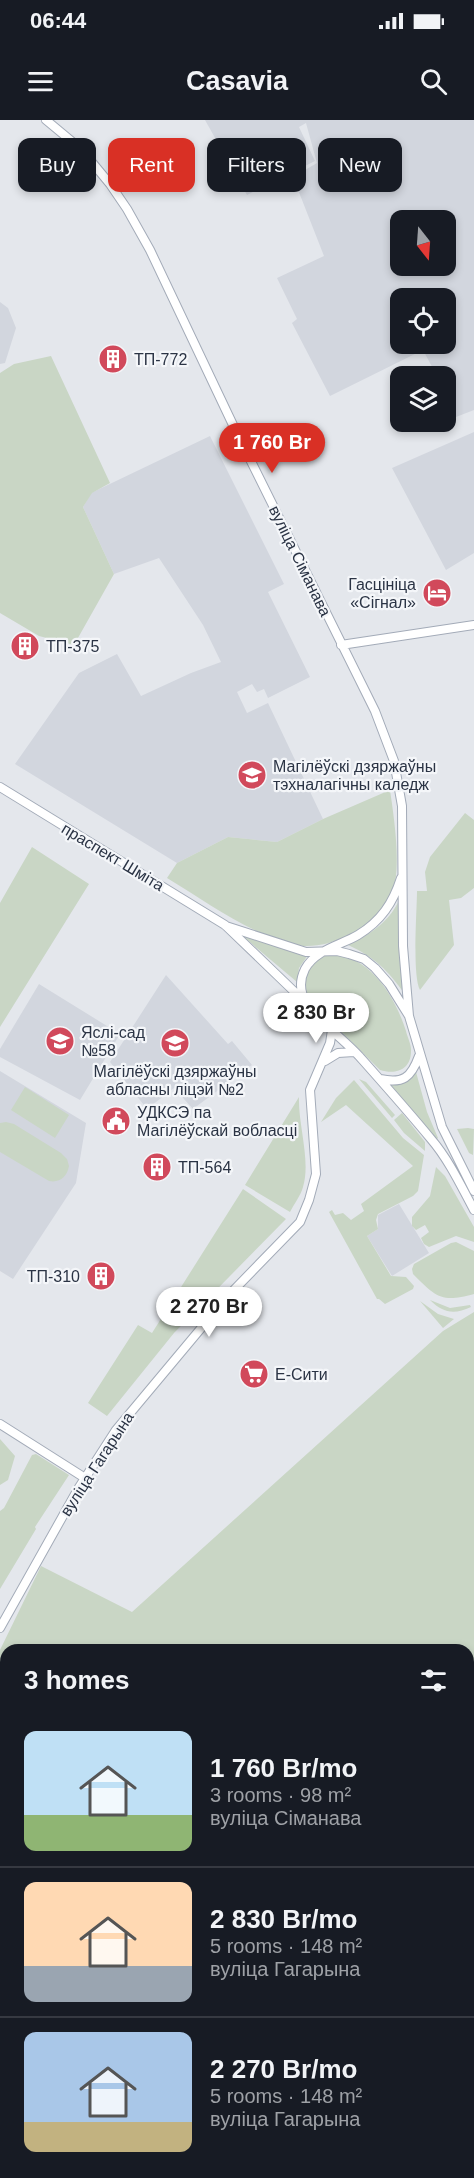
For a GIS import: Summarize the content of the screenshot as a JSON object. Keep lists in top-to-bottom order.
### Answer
{
  "streets": {
    "main road": ["вуліца Сіманава", "праспект Шміта", "вуліца Гагарына"]
  },
  "crossings": [
    ["вуліца Сіманава", "праспект Шміта"],
    ["праспект Шміта", "вуліца Гагарына"]
  ],
  "places": {
    "building": [
      "ТП-772",
      "ТП-375",
      "ТП-564",
      "ТП-310"
    ],
    "hotel": ["Гасцініца «Сігнал»"],
    "school or university": ["Магілёўскі дзяржаўны тэхналагічны каледж", "Яслі-сад №58", "Магілёўскі дзяржаўны абласны ліцэй №2"],
    "public building": ["УДКСЭ па Магілёўскай вобласці"],
    "supermarket": ["Е-Сити"]
  },
  "north": "bottom",
  "page": {
    "status": "06:44",
    "header": "Casavia",
    "chip": [
      "Buy",
      "Rent",
      "Filters",
      "New"
    ],
    "price": ["1 760 Br", "2 830 Br", "2 270 Br"],
    "heading": "3 homes",
    "list": [
      {
        "name": "1 760 Br/mo",
        "note": "3 rooms · 98 m² · вуліца Сіманава"
      },
      {
        "name": "2 830 Br/mo",
        "note": "5 rooms · 148 m² · вуліца Гагарына"
      },
      {
        "name": "2 270 Br/mo",
        "note": "5 rooms · 148 m² · вуліца Гагарына"
      }
    ]
  }
}
